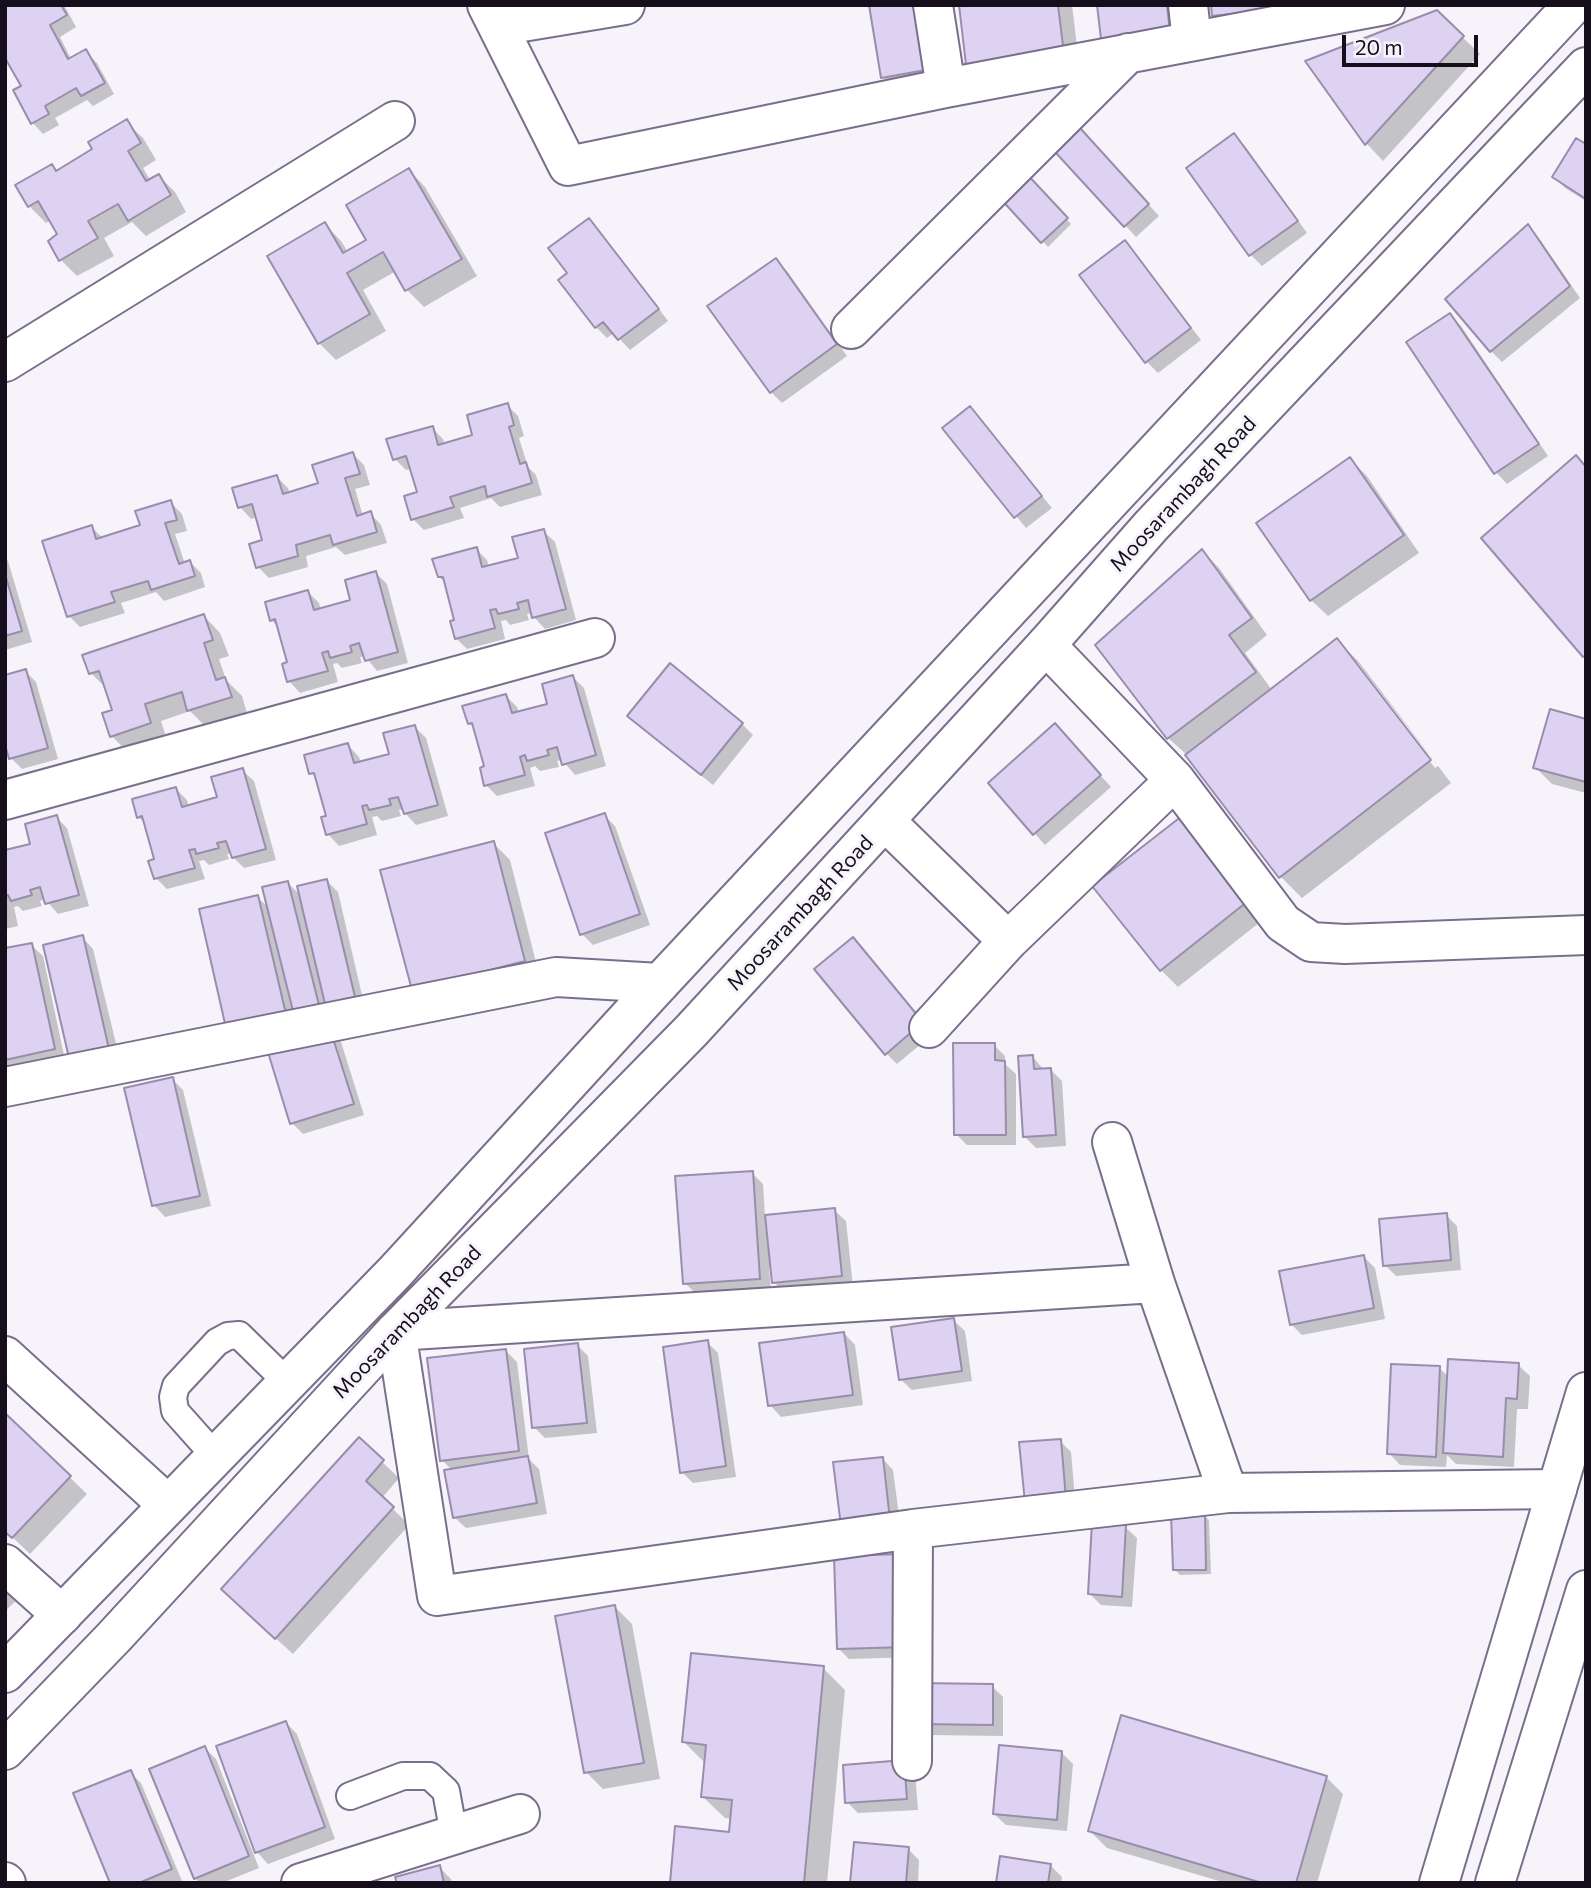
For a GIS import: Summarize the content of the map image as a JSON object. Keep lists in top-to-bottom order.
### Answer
{
  "streets": {
    "street": ["Moosarambagh Road"]
  },
  "scale_bar": "20 m"
}
